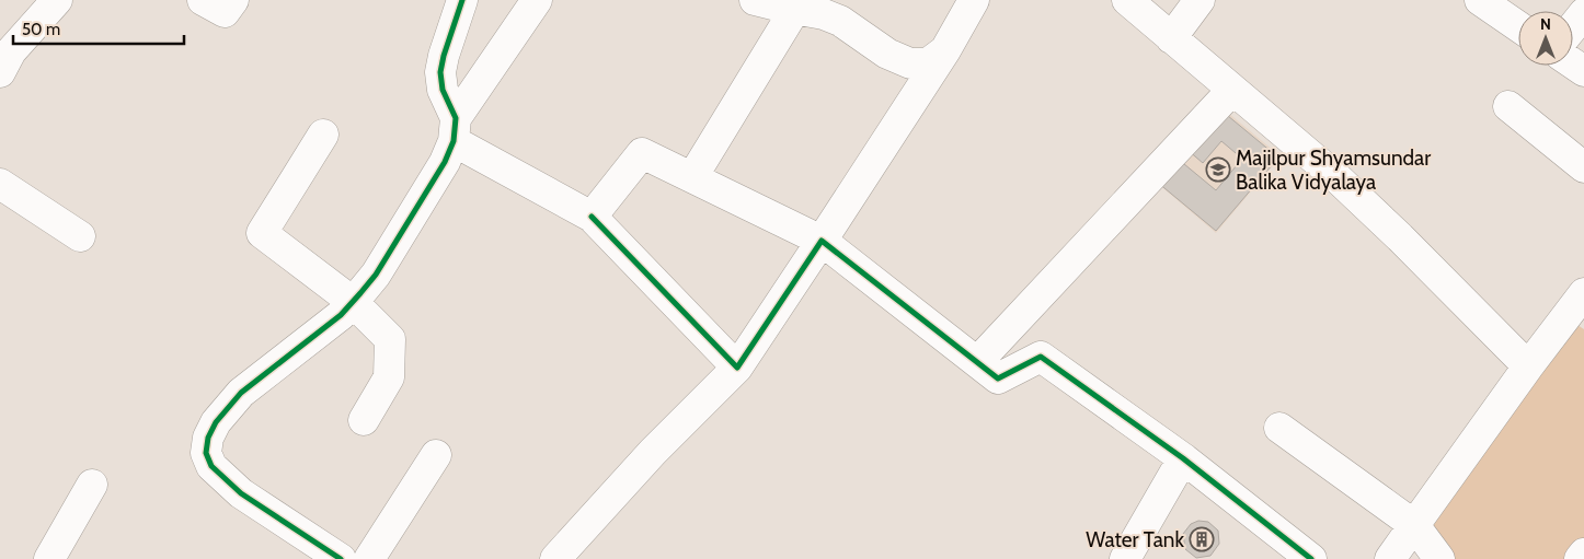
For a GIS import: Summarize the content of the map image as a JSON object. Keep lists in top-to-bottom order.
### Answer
{
  "places": {
    "school or university": ["Majilpur Shyamsundar Balika Vidyalaya"],
    "building": ["Water Tank"]
  },
  "scale_bar": "50 m",
  "north": "top"
}
